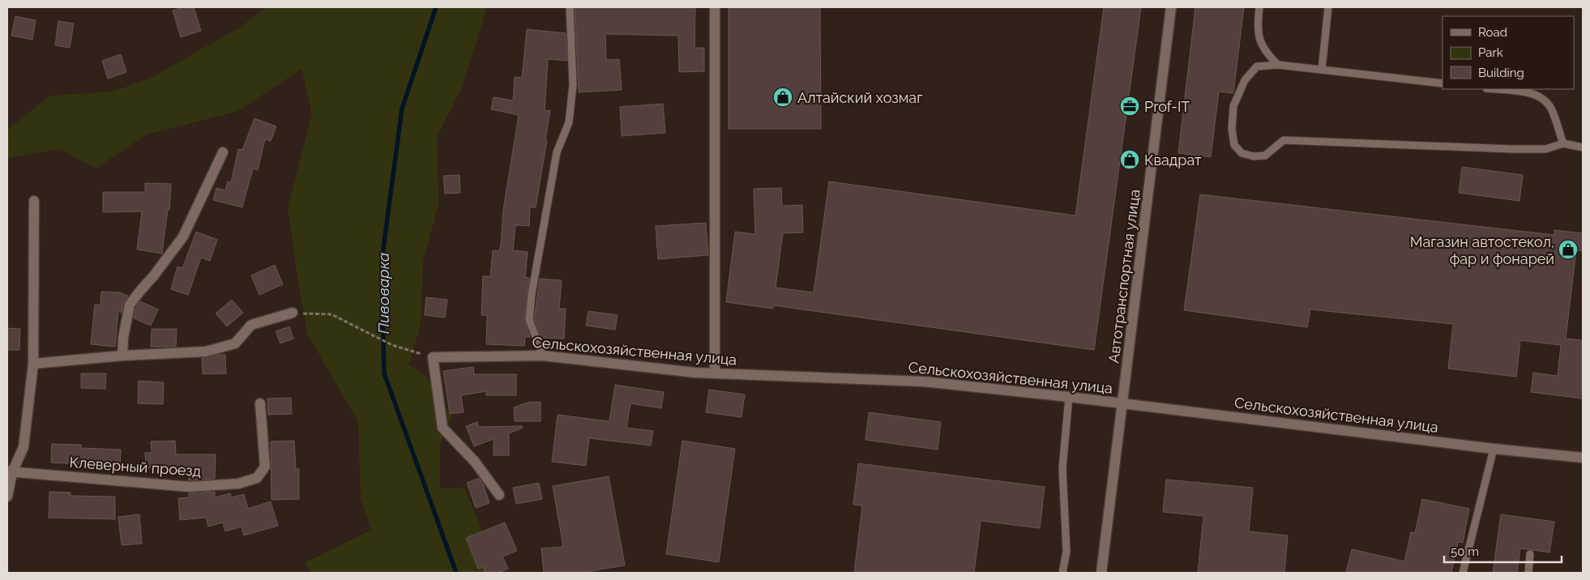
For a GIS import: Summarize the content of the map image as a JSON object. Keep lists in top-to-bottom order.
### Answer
{
  "streets": {
    "street": ["Автотранспортная улица", "Сельскохозяйственная улица", "Клеверный проезд"]
  },
  "crossings": [
    ["Автотранспортная улица", "Сельскохозяйственная улица"]
  ],
  "water": ["Пивоварка"],
  "places": {
    "shop": ["Алтайский хозмаг", "Квадрат", "Магазин автостекол, фар и фонарей"],
    "office": ["Prof-IT"]
  },
  "legend": ["Road", "Park", "Building"],
  "scale_bar": "50 m"
}
